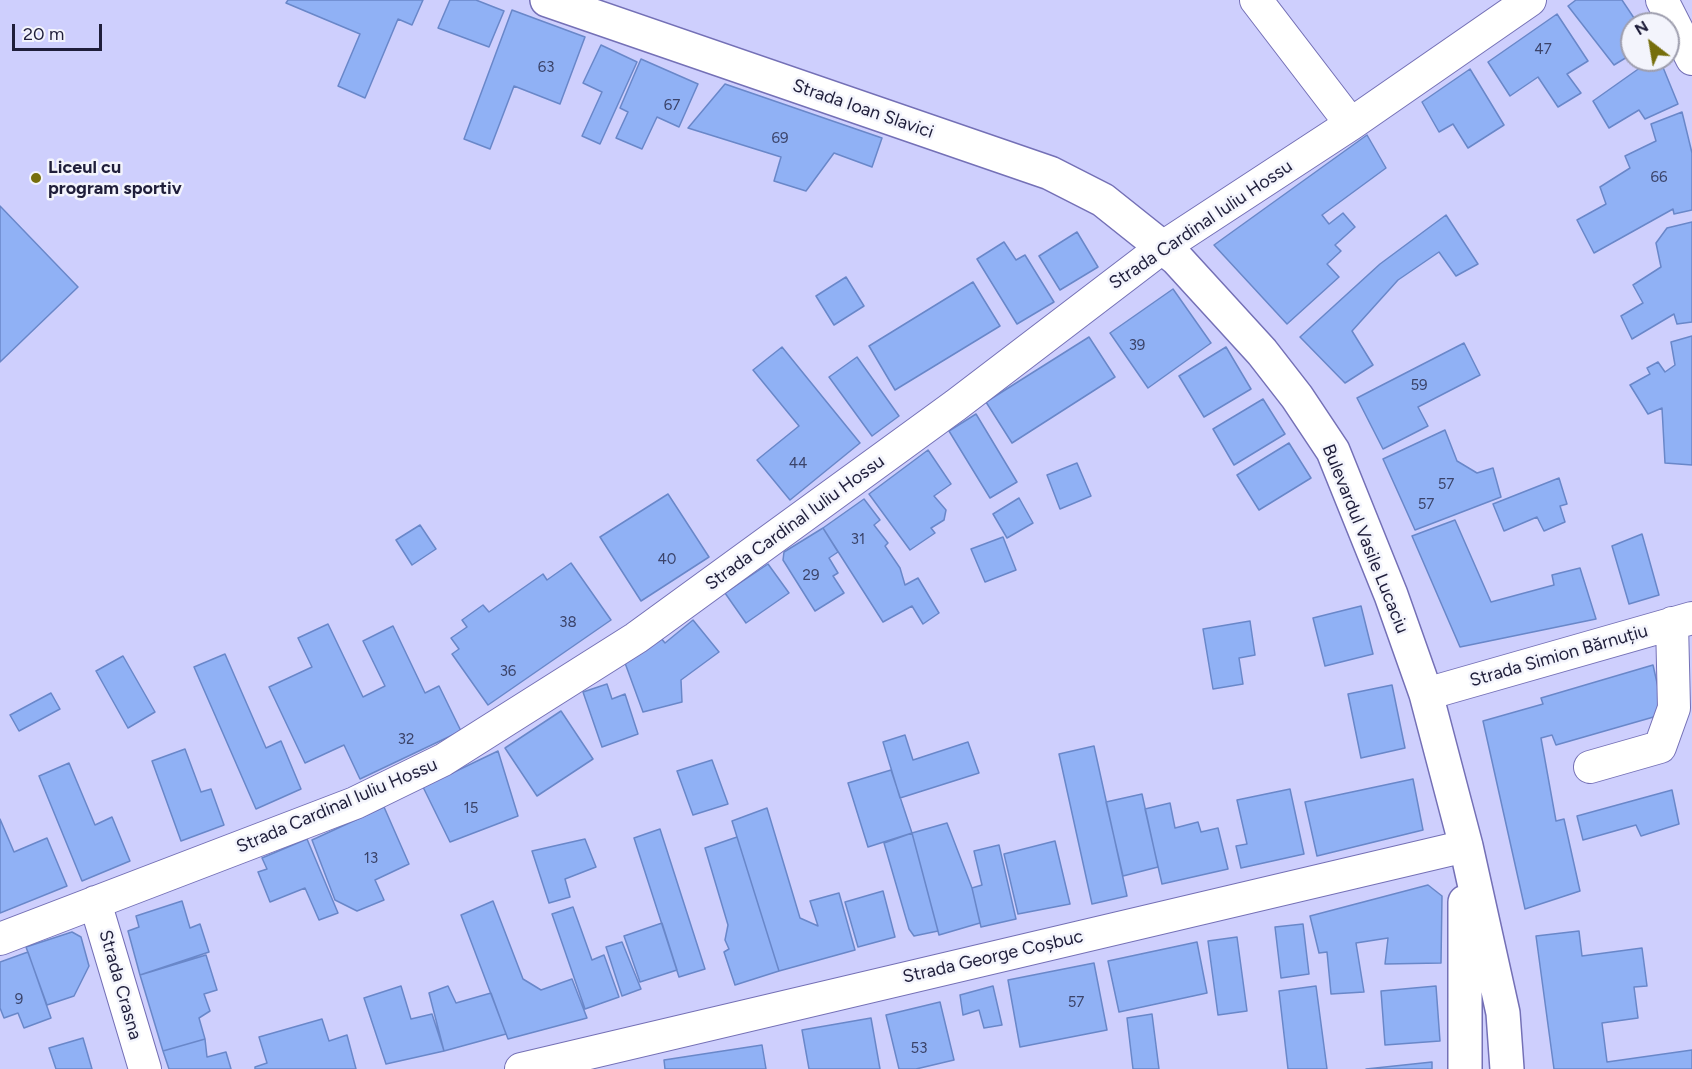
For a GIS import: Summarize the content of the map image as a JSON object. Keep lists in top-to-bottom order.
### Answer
{
  "streets": {
    "main road": ["Strada Ioan Slavici", "Bulevardul Vasile Lucaciu"],
    "street": [
      "Strada Cardinal Iuliu Hossu",
      "Strada Simion Bărnuțiu",
      "Strada George Coșbuc",
      "Strada Crasna"
    ]
  },
  "crossings": [
    ["Strada Ioan Slavici", "Strada Cardinal Iuliu Hossu"],
    ["Strada Ioan Slavici", "Bulevardul Vasile Lucaciu"],
    ["Strada Cardinal Iuliu Hossu", "Bulevardul Vasile Lucaciu"],
    ["Strada Cardinal Iuliu Hossu", "Strada Crasna"],
    ["Bulevardul Vasile Lucaciu", "Strada Simion Bărnuțiu"],
    ["Bulevardul Vasile Lucaciu", "Strada George Coșbuc"]
  ],
  "places": ["Liceul cu program sportiv"],
  "house_numbers": [
    "47",
    "63",
    "67",
    "69",
    "66",
    "39",
    "59",
    "44",
    "57",
    "57",
    "31",
    "40",
    "29",
    "38",
    "36",
    "32",
    "15",
    "13",
    "9",
    "57",
    "53"
  ],
  "scale_bar": "20 m",
  "north": "top left"
}
